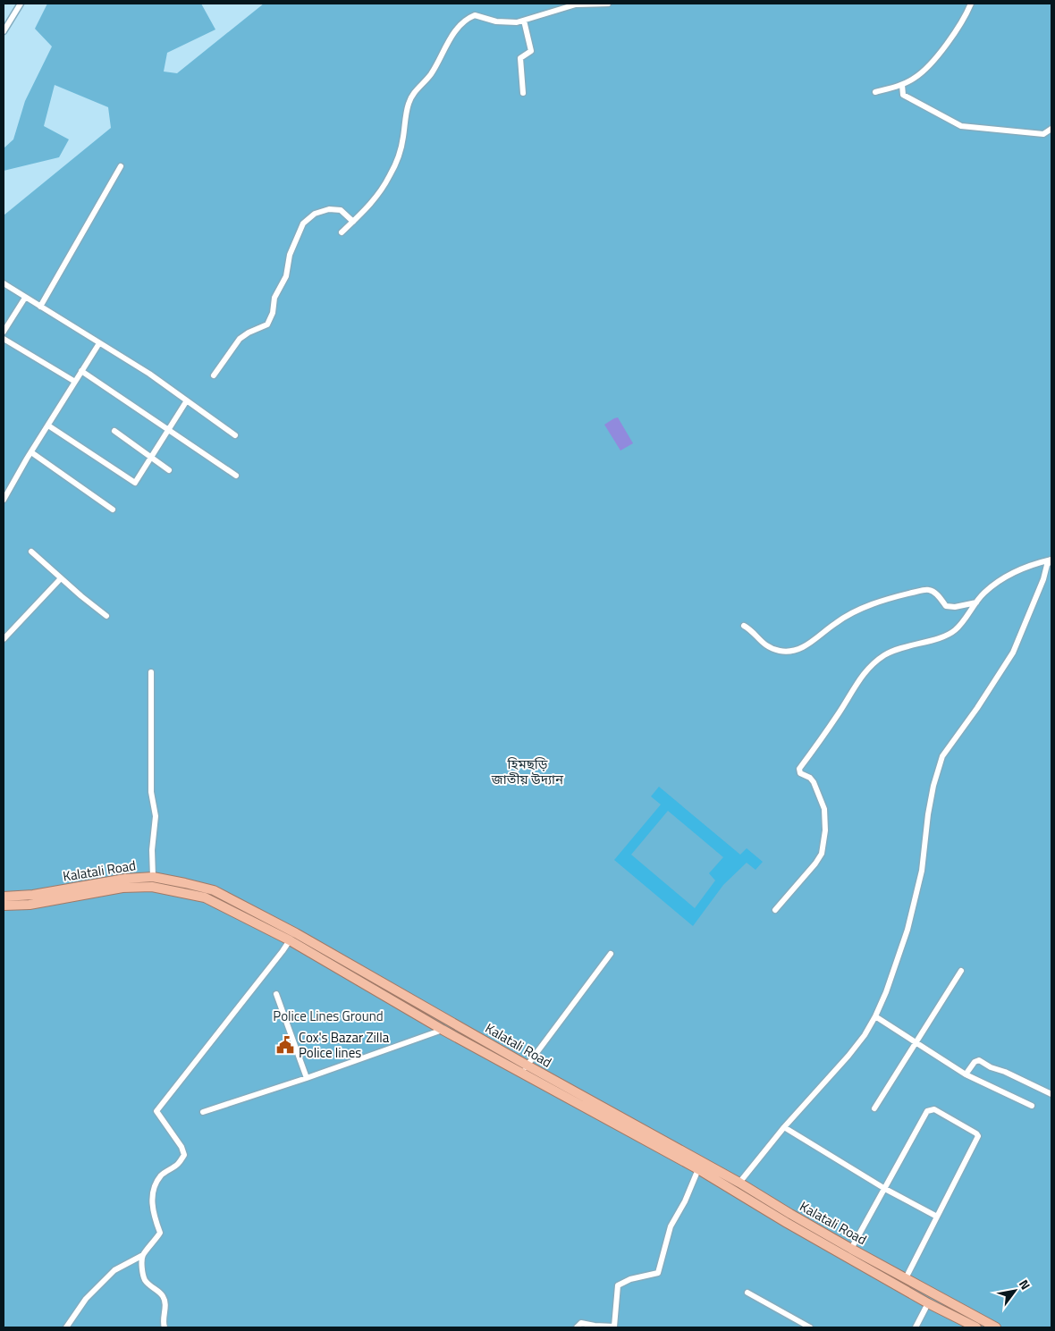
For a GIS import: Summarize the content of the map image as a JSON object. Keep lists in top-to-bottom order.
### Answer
{
  "streets": {
    "highway": ["Kalatali Road"]
  },
  "parks": ["হিমছড়ি জাতীয় উদ্যান", "Police Lines Ground"],
  "places": {
    "public building": ["Cox's Bazar Zilla Police lines"]
  },
  "north": "top right"
}
